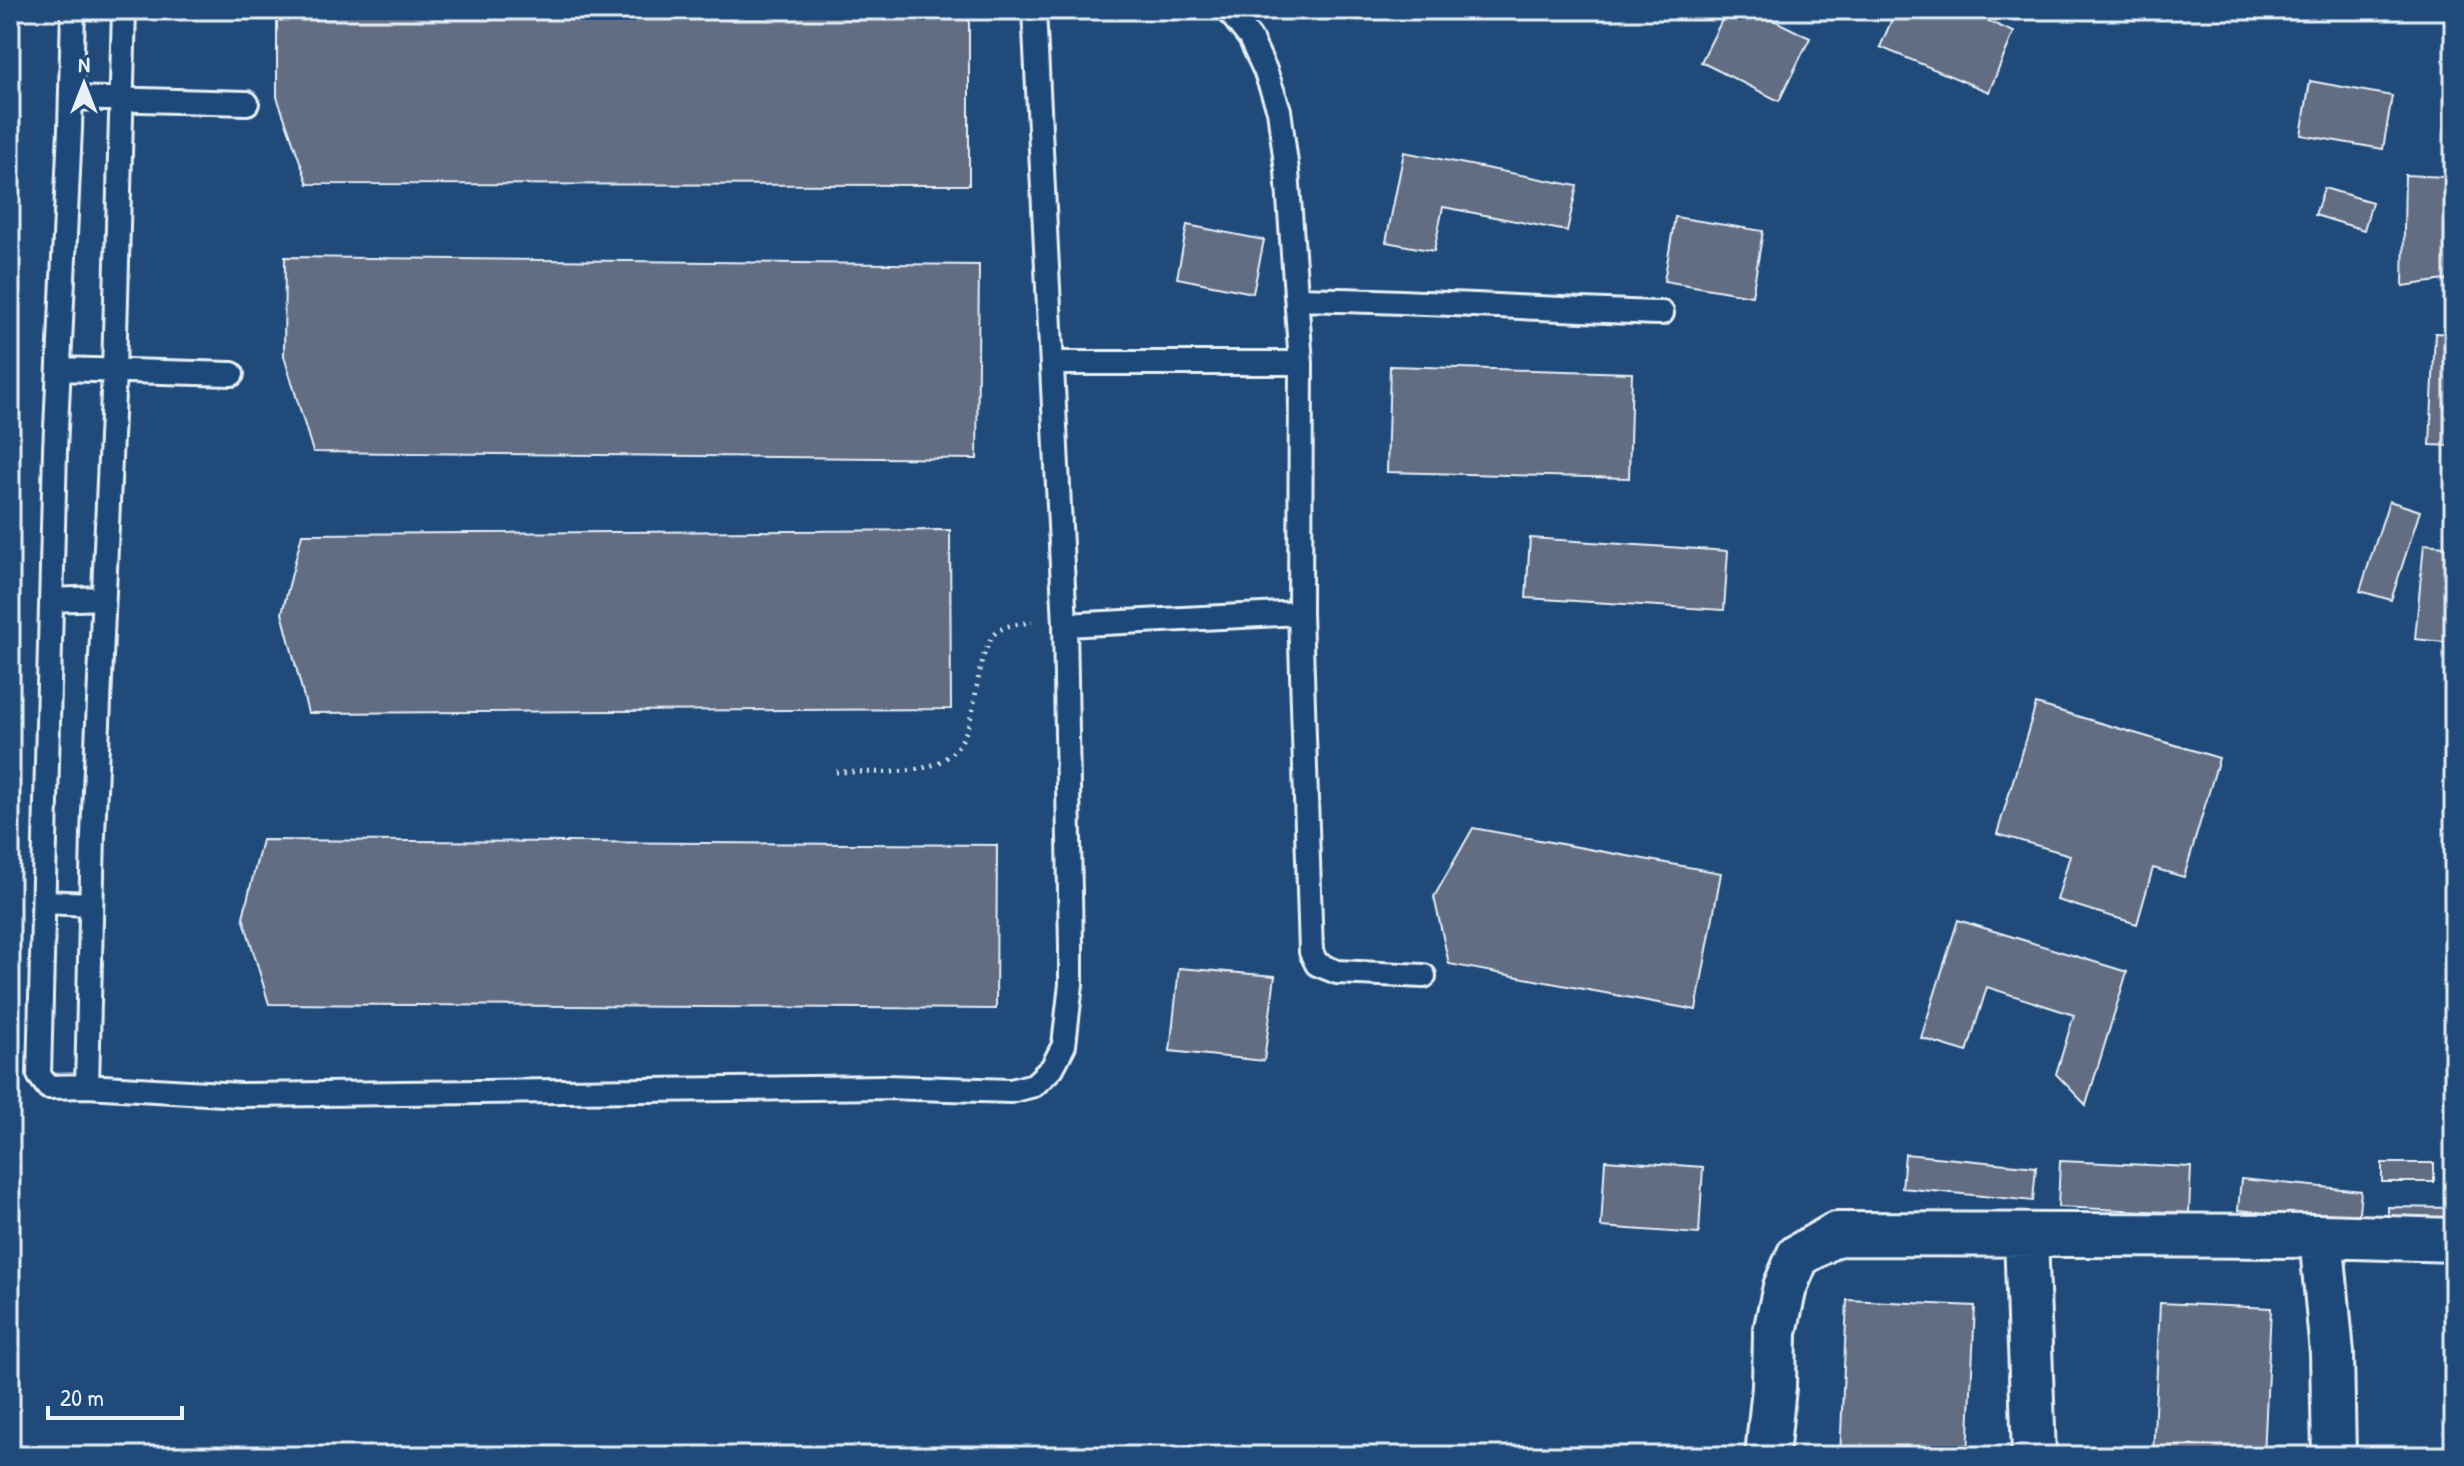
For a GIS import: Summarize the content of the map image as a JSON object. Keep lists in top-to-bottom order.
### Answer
{
  "scale_bar": "20 m",
  "north": "top"
}
